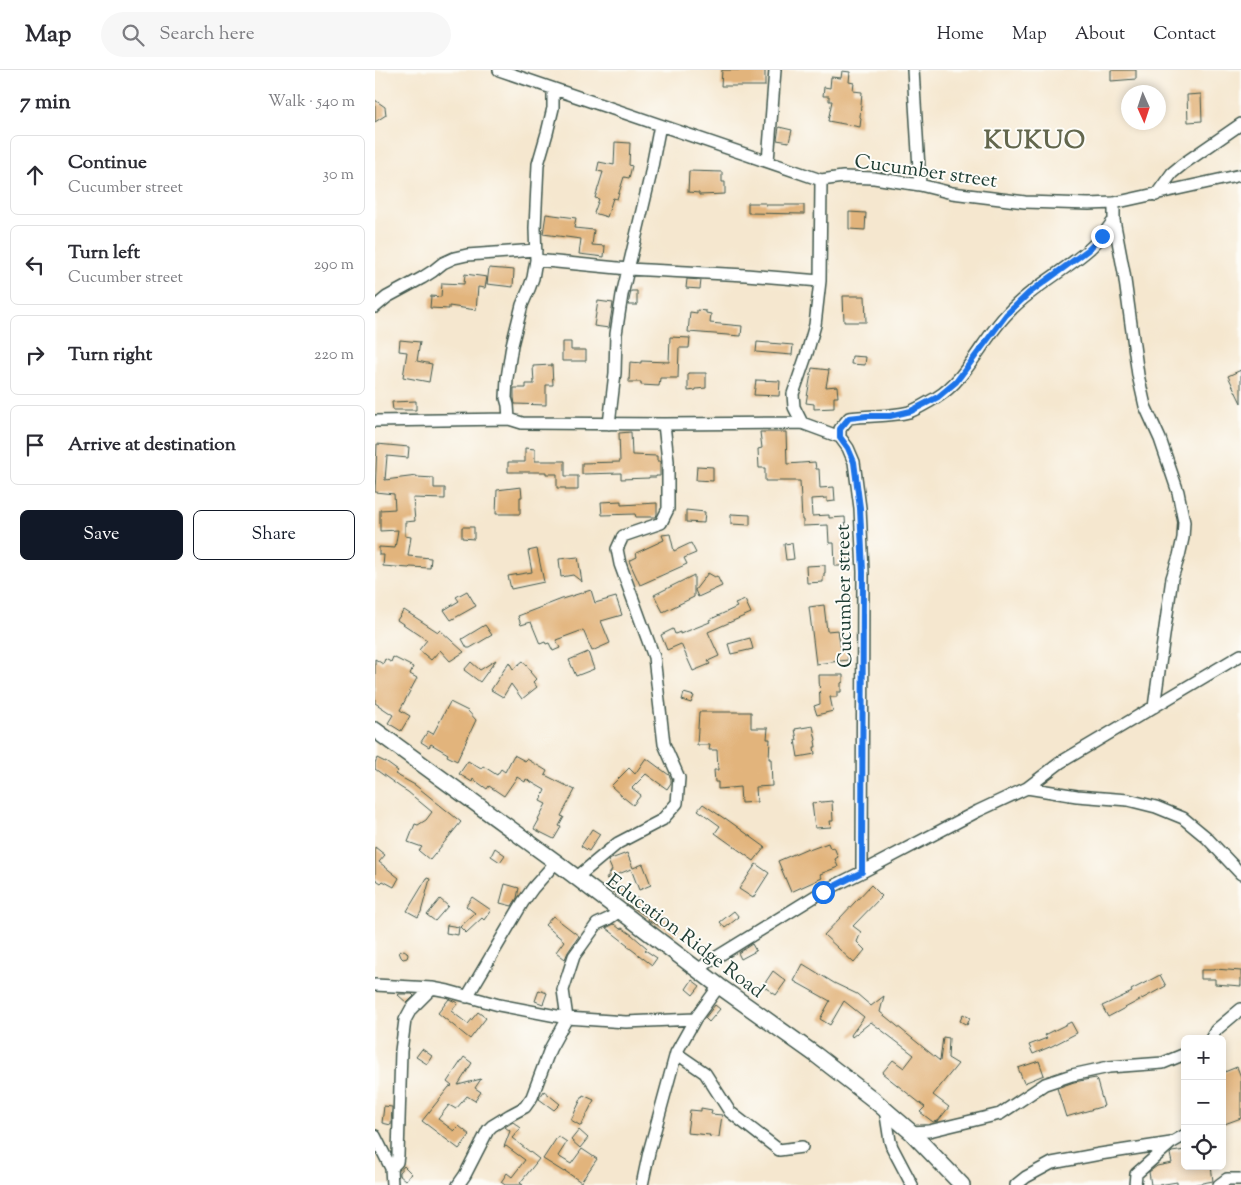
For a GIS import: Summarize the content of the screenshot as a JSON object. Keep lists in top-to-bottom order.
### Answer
{
  "streets": {
    "main road": ["Education Ridge Road"],
    "street": ["Cucumber street"]
  },
  "districts": ["KUKUO"],
  "north": "bottom",
  "page": {
    "header": "Map",
    "search": "Search here",
    "nav": [
      "Home",
      "Map",
      "About",
      "Contact"
    ],
    "heading": ["7 min", "Walk · 540 m"],
    "list": [
      ["Continue", "Cucumber street", "30 m"],
      ["Turn left", "Cucumber street", "290 m"],
      ["Turn right", "220 m"],
      "Arrive at destination"
    ],
    "buttons": ["Save", "Share"],
    "map_buttons": ["+", "−"]
  }
}
